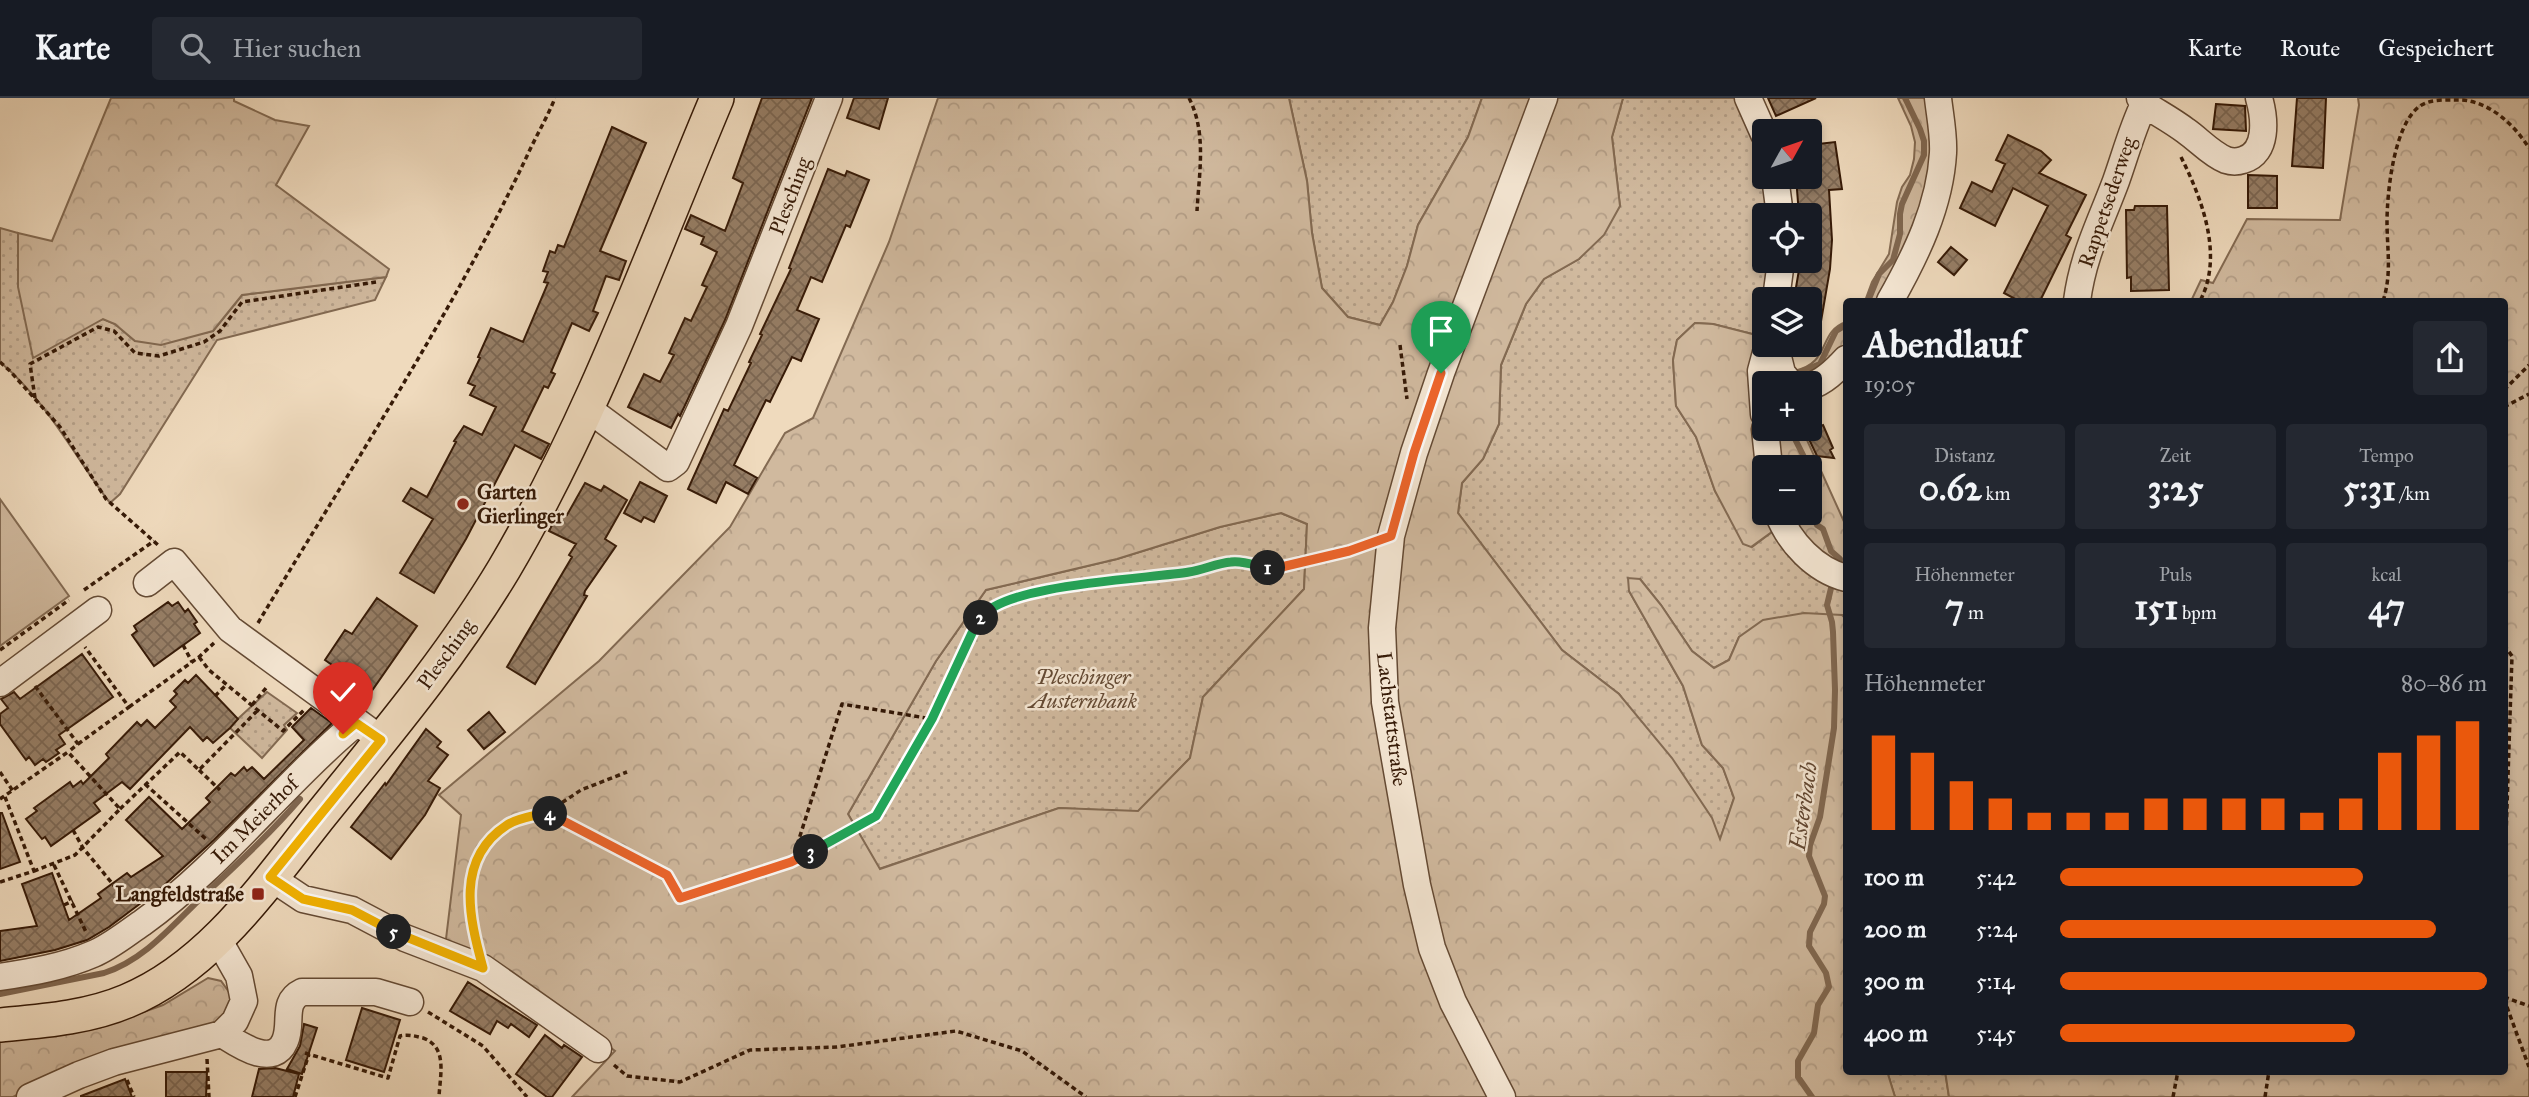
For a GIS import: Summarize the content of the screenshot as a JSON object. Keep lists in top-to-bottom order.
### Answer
{
  "streets": {
    "main road": ["Plesching"],
    "street": ["Rappetsederweg", "Lachstattstraße", "Im Meierhof"]
  },
  "crossings": [
    ["Plesching", "Im Meierhof"]
  ],
  "water": ["Esterbach"],
  "parks": ["Pleschinger Austernbank"],
  "places": {
    "other": ["Garten Gierlinger"],
    "transit": ["Langfeldstraße"]
  },
  "north": "top right",
  "page": {
    "header": "Karte",
    "search": "Hier suchen",
    "nav": ["Karte", "Route", "Gespeichert"],
    "map_buttons": ["+", "−"],
    "heading": ["Abendlauf", "19:05"],
    "stats": [
      ["Distanz", "0.62 km"],
      ["Zeit", "3:25"],
      ["Tempo", "5:31 /km"],
      ["Höhenmeter", "7 m"],
      ["Puls", "151 bpm"],
      ["kcal", "47"]
    ],
    "pins": [
      "1",
      "2",
      "4",
      "3",
      "5"
    ],
    "chart": ["Höhenmeter", "80–86 m"],
    "list": [
      {
        "name": "100 m",
        "note": "5:42"
      },
      {
        "name": "200 m",
        "note": "5:24"
      },
      {
        "name": "300 m",
        "note": "5:14"
      },
      {
        "name": "400 m",
        "note": "5:45"
      }
    ]
  }
}
